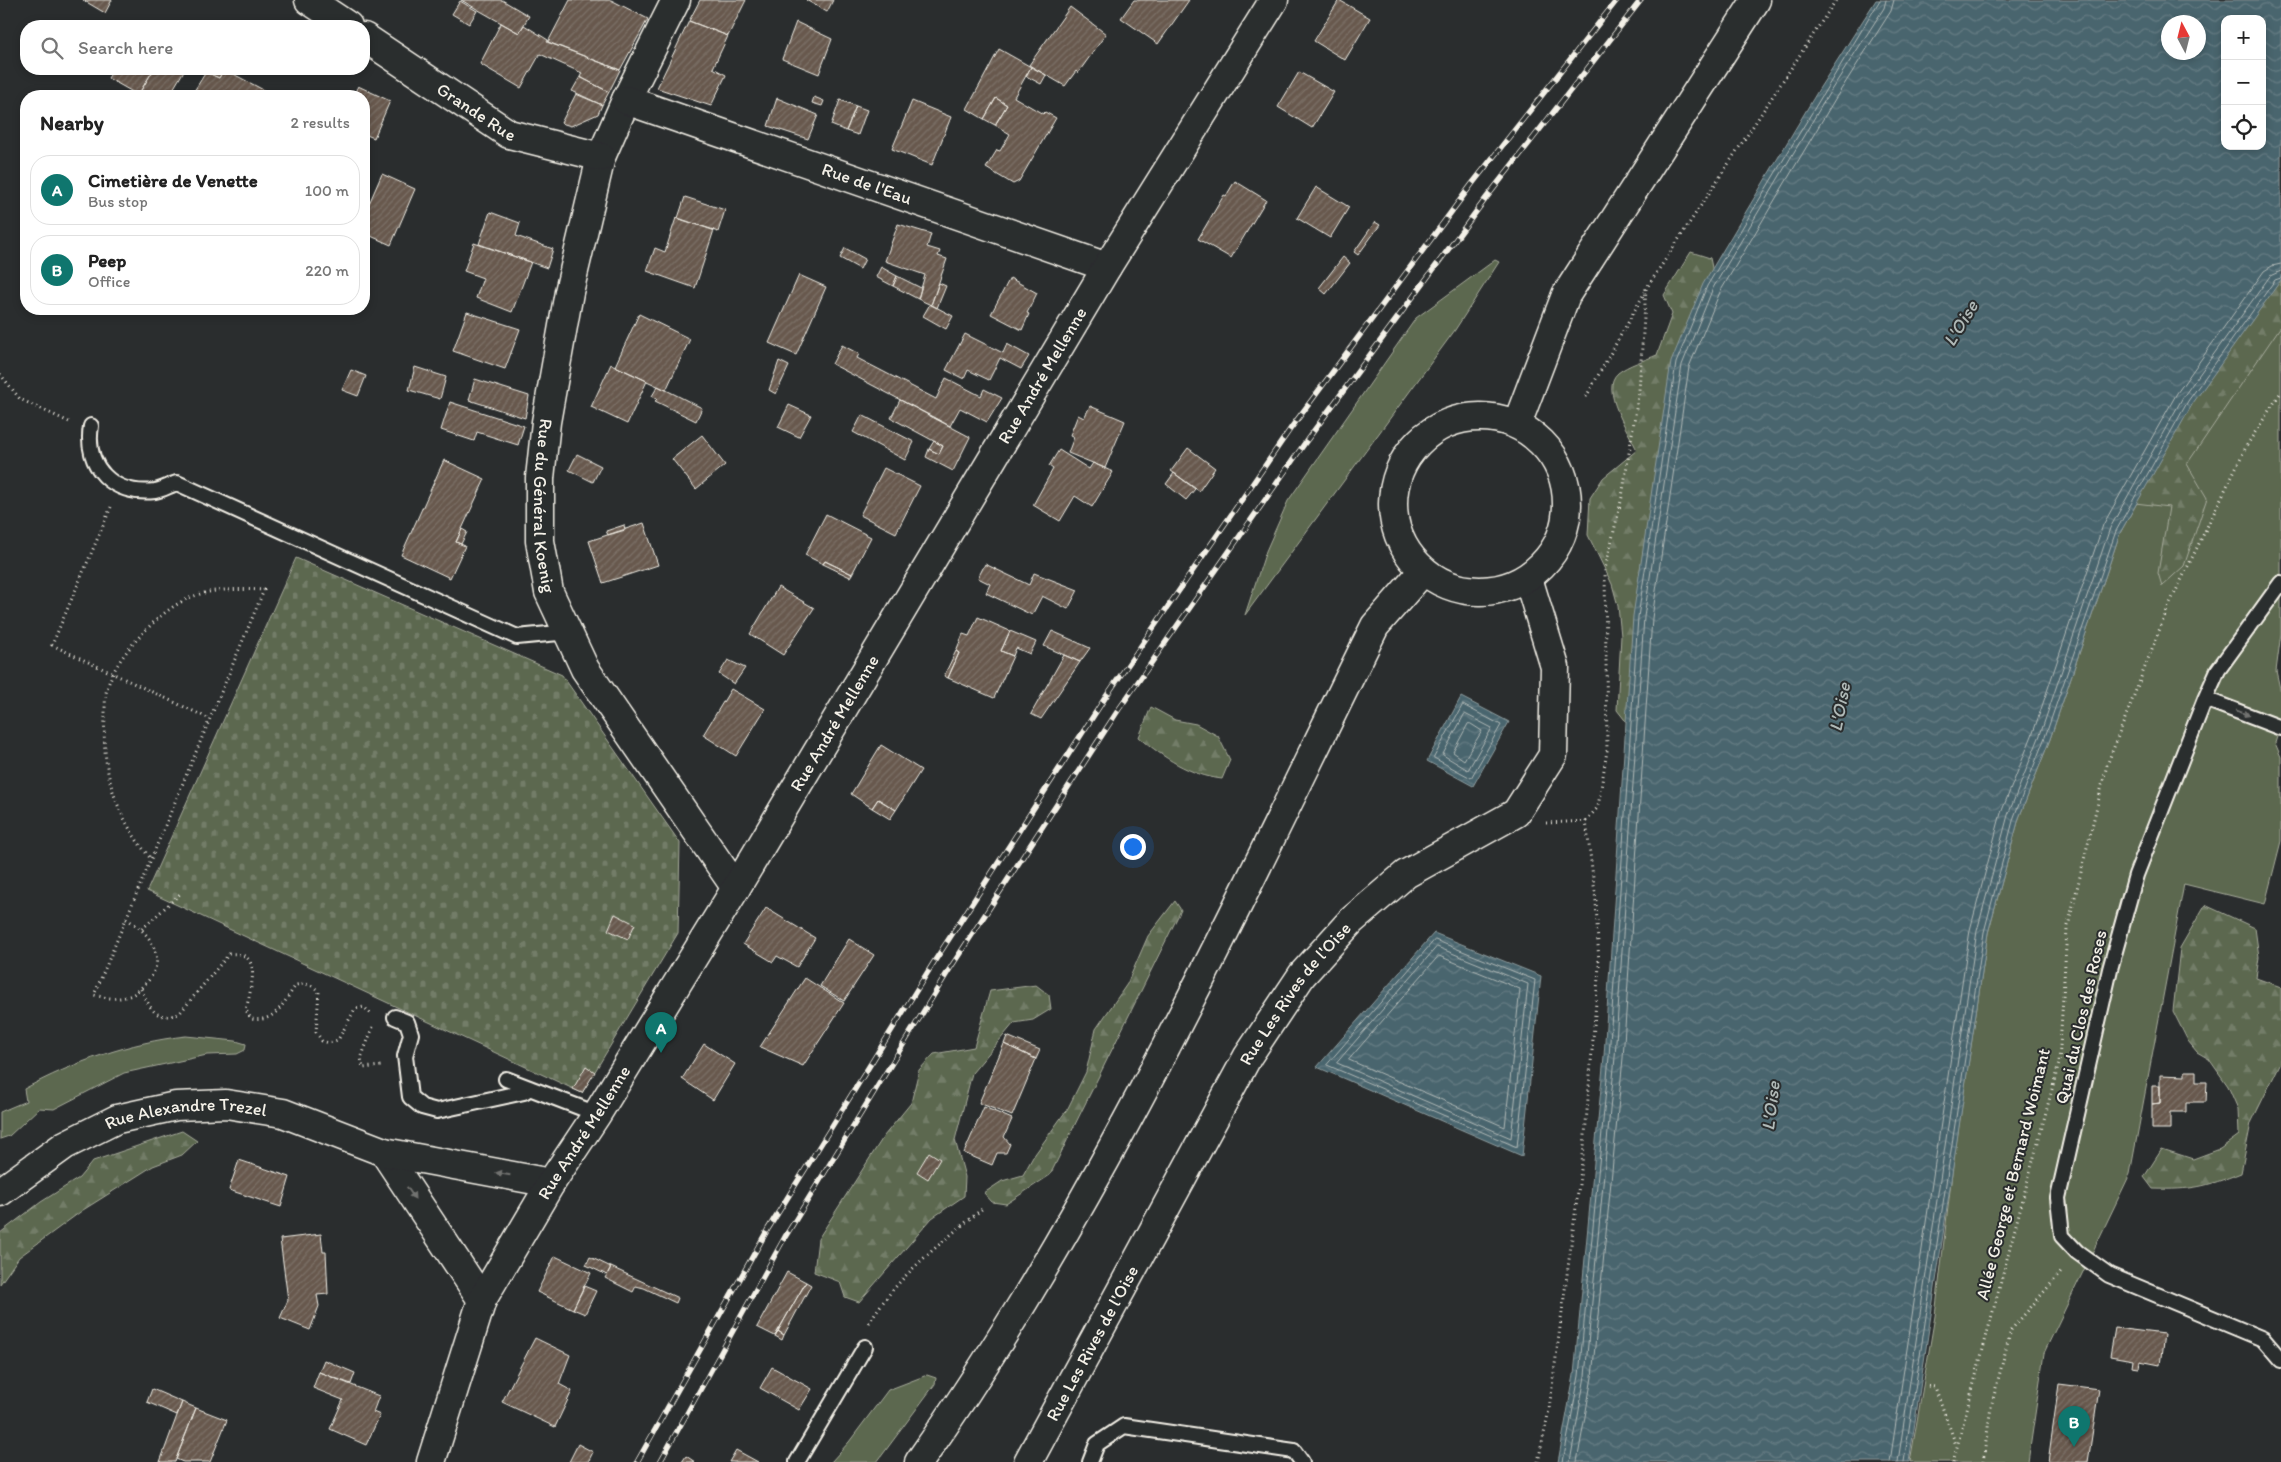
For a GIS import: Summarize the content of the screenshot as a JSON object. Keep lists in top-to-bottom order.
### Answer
{
  "streets": {
    "street": [
      "Grande Rue",
      "Rue de l'Eau",
      "Rue André Mellenne",
      "Rue du Général Koenig",
      "Rue Les Rives de l'Oise",
      "Rue Alexandre Trezel"
    ],
    "lane": ["Quai du Clos des Roses"],
    "path": ["Allée George et Bernard Woimant"]
  },
  "crossings": [
    ["Grande Rue", "Rue du Général Koenig"],
    ["Rue de l'Eau", "Rue André Mellenne"],
    ["Rue de l'Eau", "Rue du Général Koenig"],
    ["Rue André Mellenne", "Rue du Général Koenig"],
    ["Rue André Mellenne", "Rue Alexandre Trezel"]
  ],
  "water": ["L'Oise"],
  "north": "top",
  "page": {
    "map_buttons": ["+", "−"],
    "search": "Search here",
    "heading": ["Nearby", "2 results"],
    "list": [
      {
        "mark": "A",
        "name": "Cimetière de Venette",
        "note": "Bus stop",
        "value": "100 m"
      },
      {
        "mark": "B",
        "name": "Peep",
        "note": "Office",
        "value": "220 m"
      }
    ],
    "pins": ["A", "B"]
  }
}
